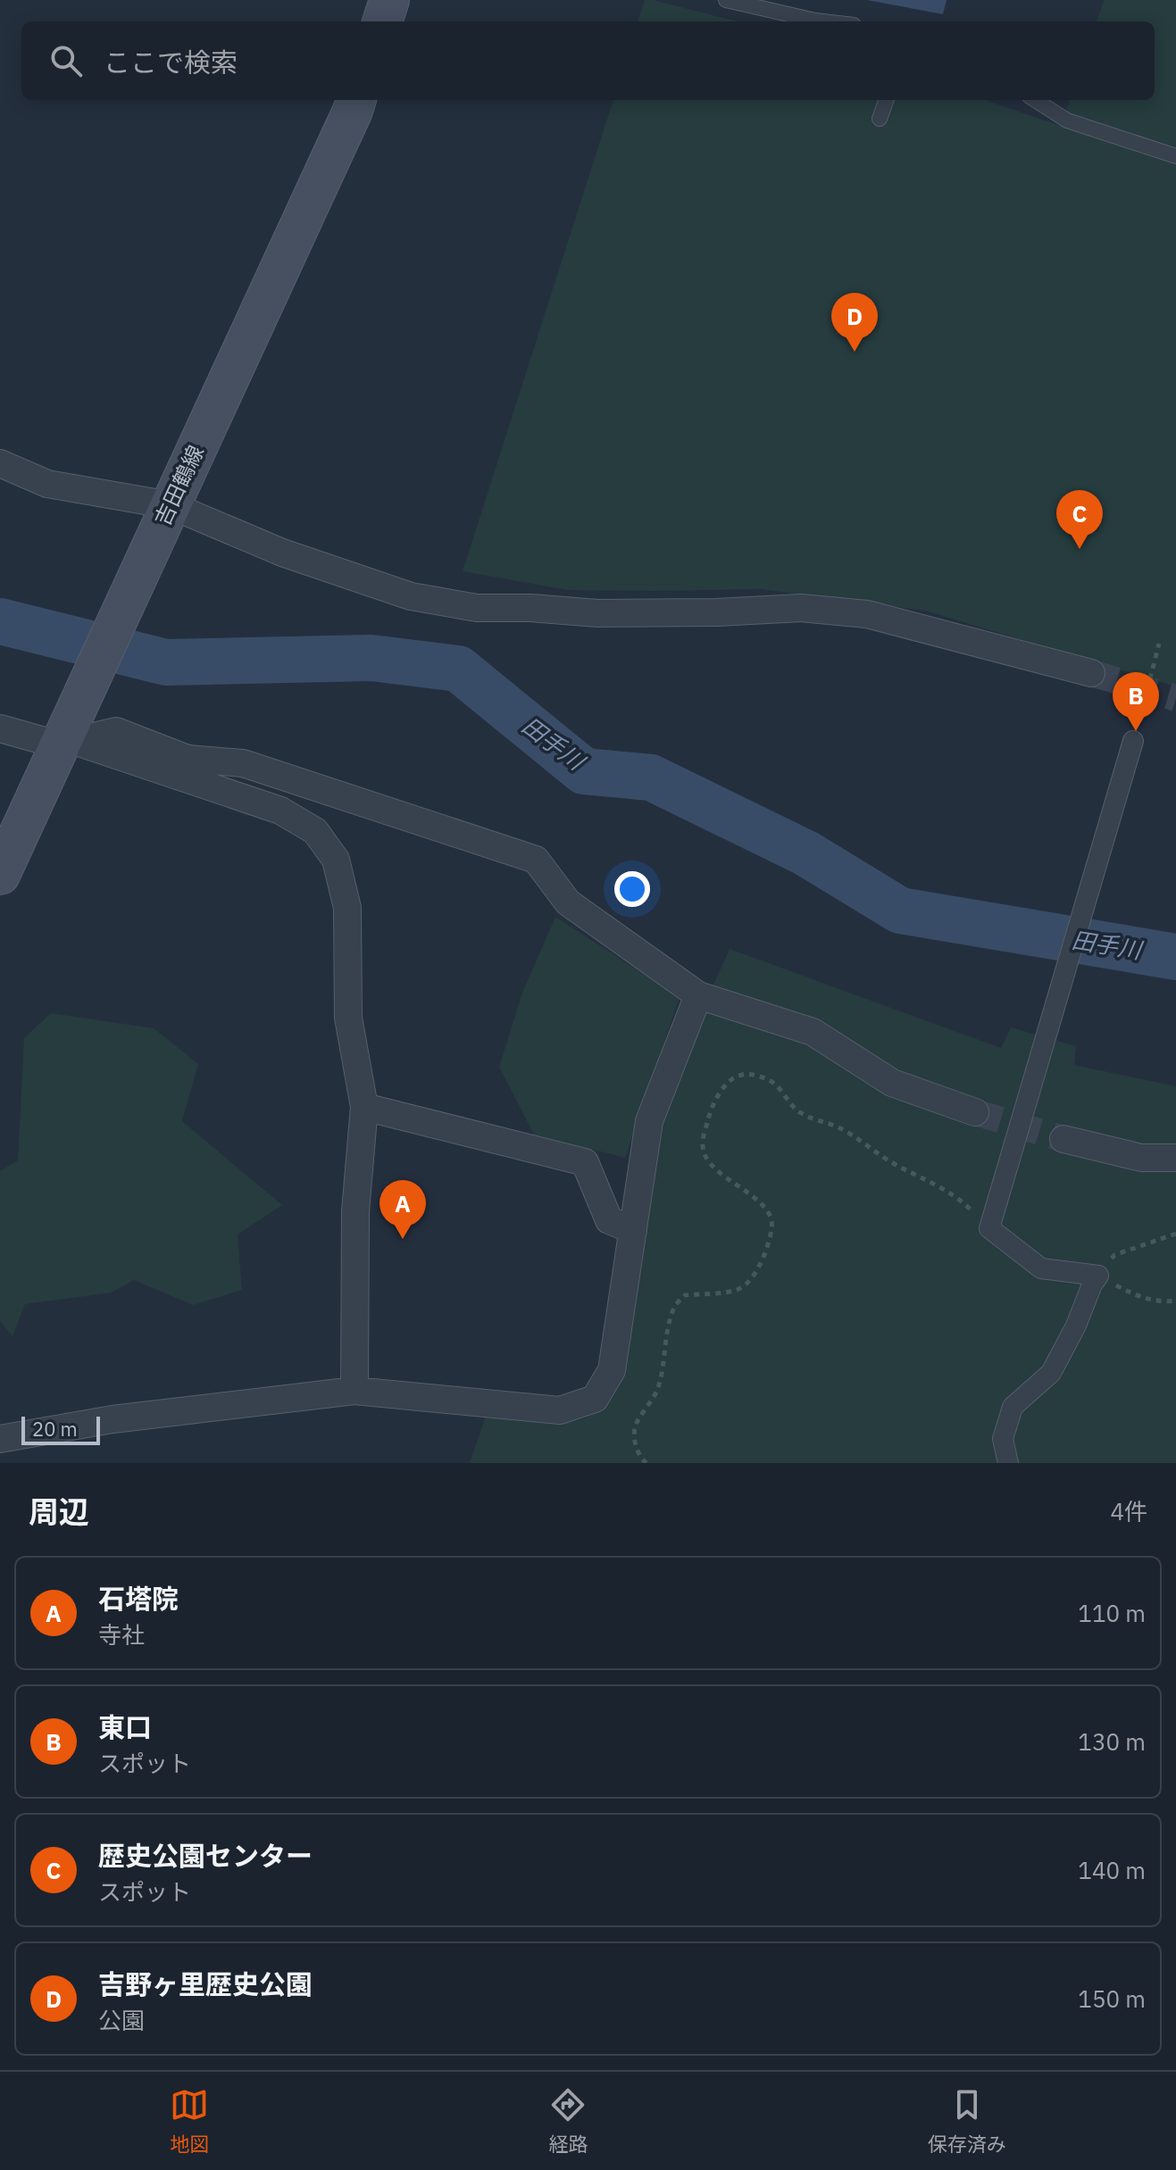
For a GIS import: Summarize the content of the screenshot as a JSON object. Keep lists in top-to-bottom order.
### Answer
{
  "streets": {
    "main road": ["吉田鶴線"]
  },
  "water": ["田手川"],
  "scale_bar": "20 m",
  "page": {
    "search": "ここで検索",
    "pins": [
      "D",
      "C",
      "B",
      "A"
    ],
    "scale": "20 m",
    "heading": ["周辺", "4件"],
    "list": [
      {
        "mark": "A",
        "name": "石塔院",
        "note": "寺社",
        "value": "110 m"
      },
      {
        "mark": "B",
        "name": "東口",
        "note": "スポット",
        "value": "130 m"
      },
      {
        "mark": "C",
        "name": "歴史公園センター",
        "note": "スポット",
        "value": "140 m"
      },
      {
        "mark": "D",
        "name": "吉野ヶ里歴史公園",
        "note": "公園",
        "value": "150 m"
      }
    ],
    "nav": ["地図", "経路", "保存済み"]
  }
}
